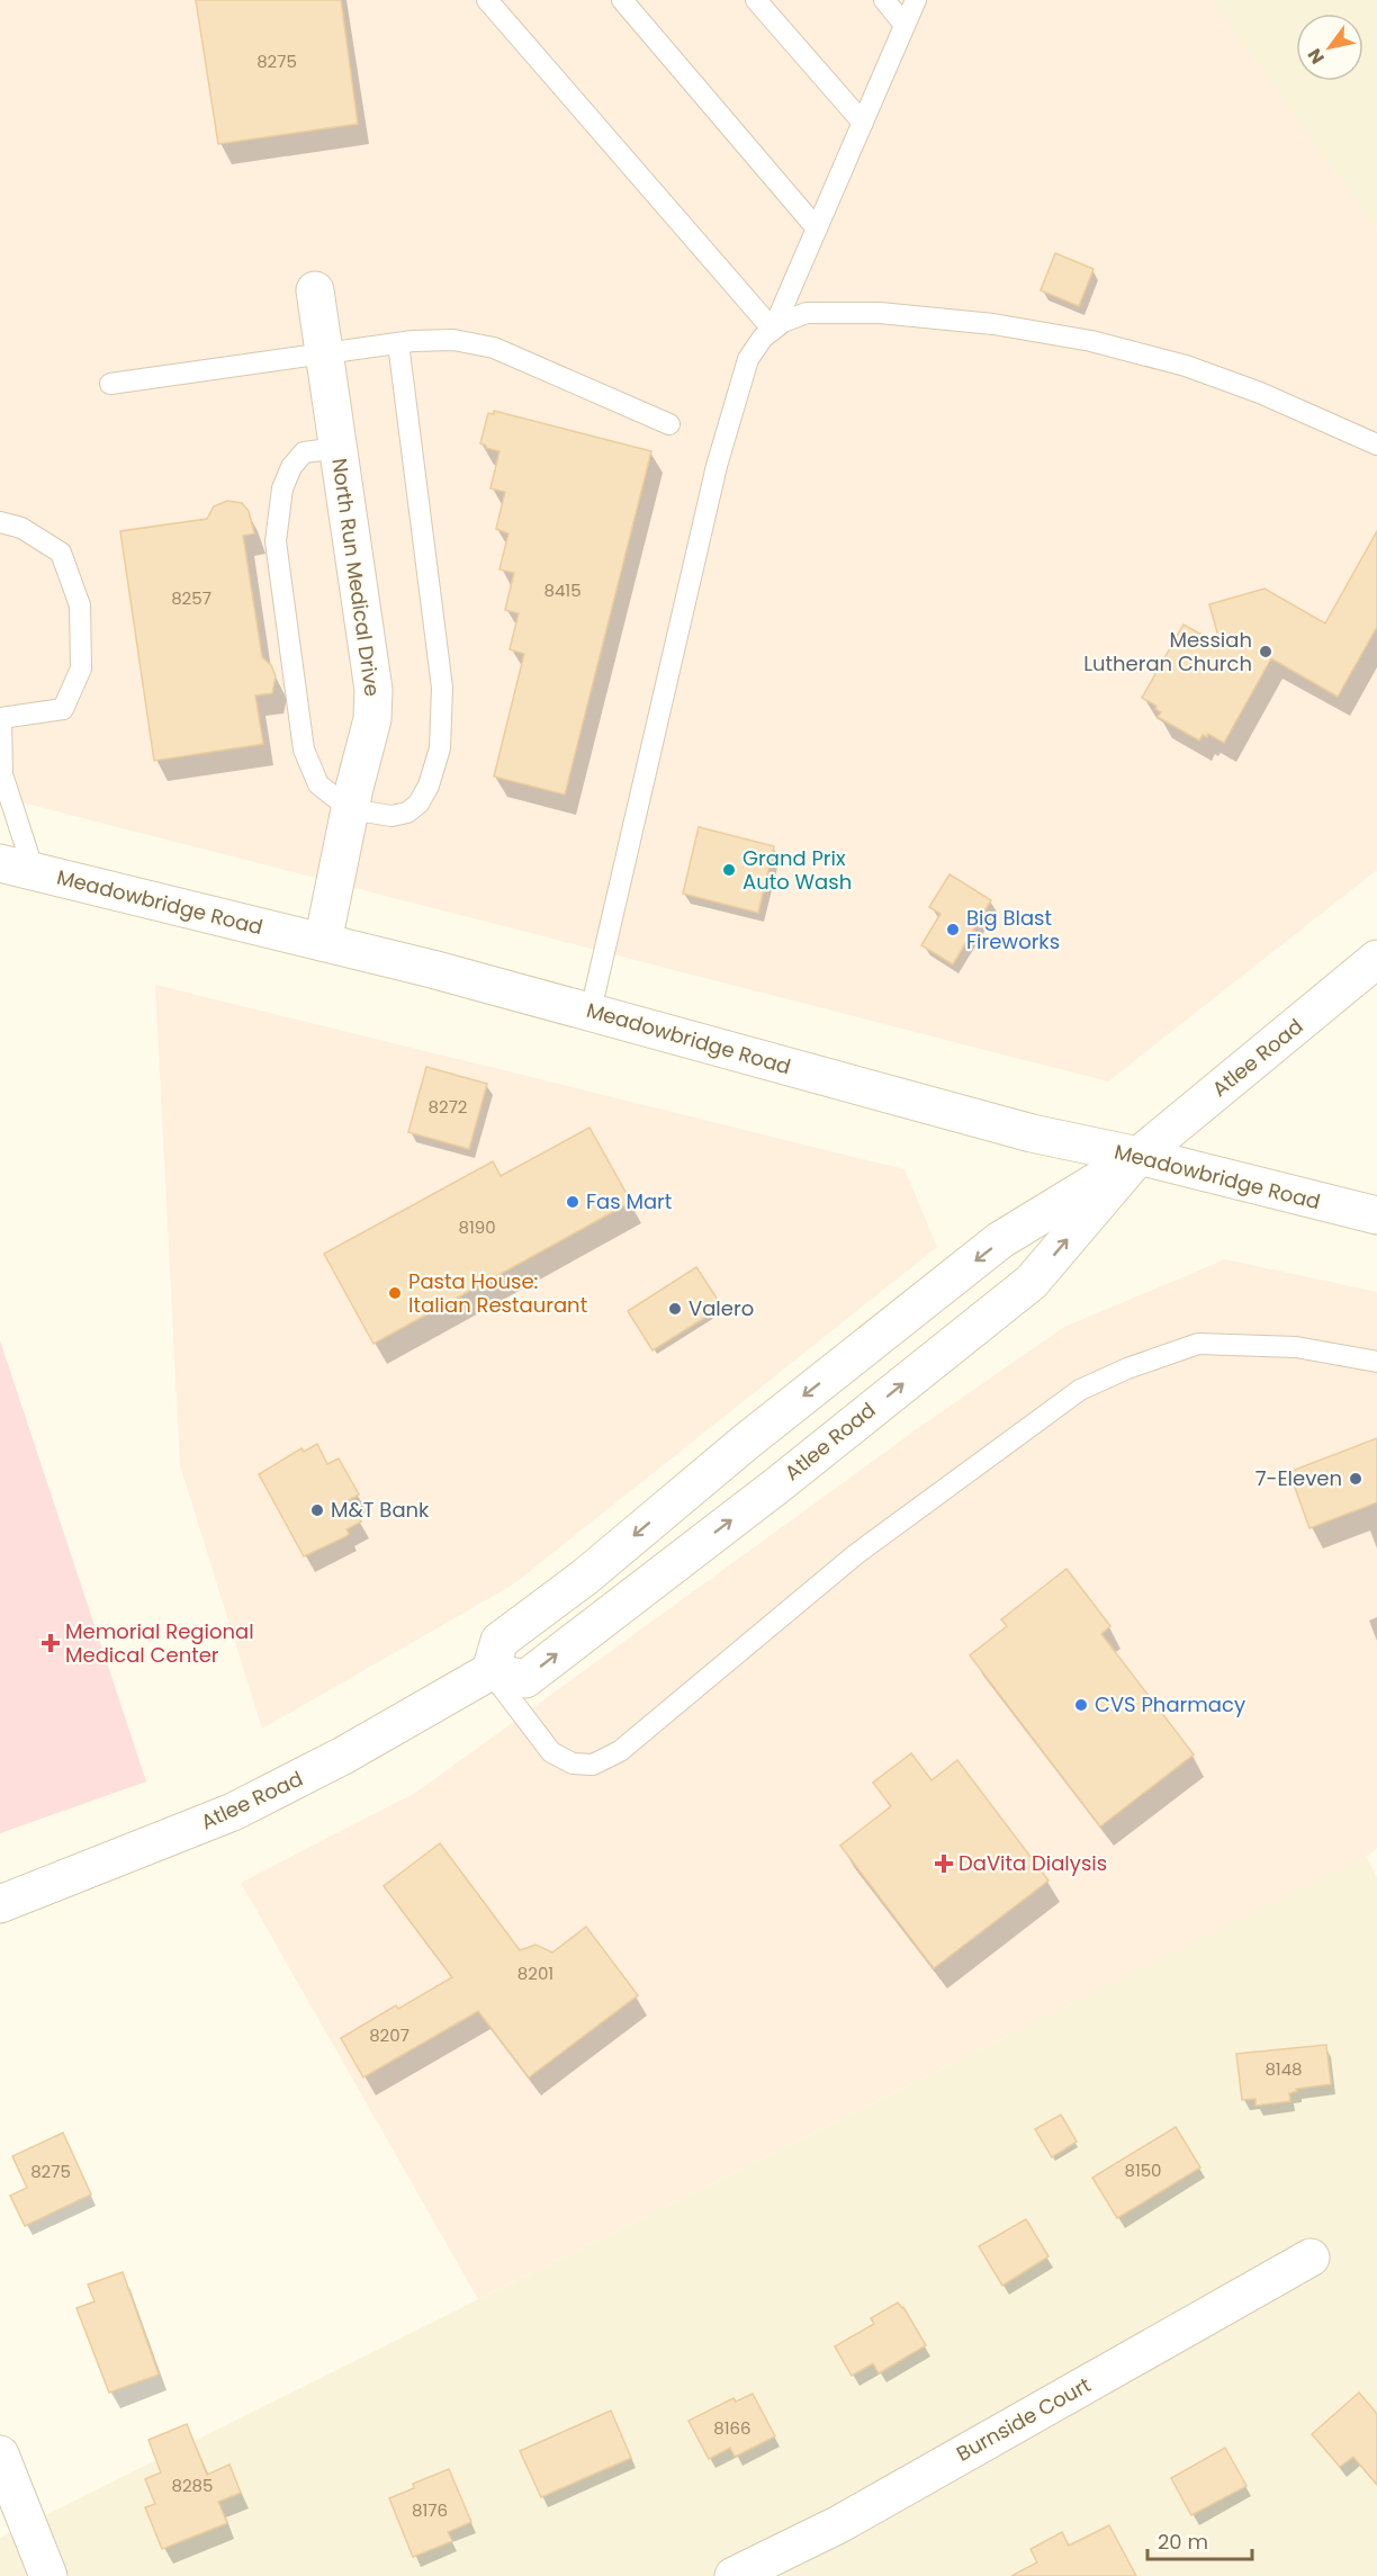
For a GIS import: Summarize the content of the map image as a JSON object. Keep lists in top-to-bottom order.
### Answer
{
  "streets": {
    "main road": [
      "North Run Medical Drive",
      "Meadowbridge Road",
      "Atlee Road",
      "Burnside Court"
    ]
  },
  "crossings": [
    ["North Run Medical Drive", "Meadowbridge Road"],
    ["Meadowbridge Road", "Atlee Road"]
  ],
  "places": {
    "other": [
      "Messiah Lutheran Church",
      "Grand Prix Auto Wash",
      "Big Blast Fireworks",
      "Fas Mart",
      "Pasta House: Italian Restaurant",
      "Valero",
      "7-Eleven",
      "M&T Bank",
      "CVS Pharmacy"
    ],
    "health": ["Memorial Regional Medical Center", "DaVita Dialysis"]
  },
  "house_numbers": [
    "8275",
    "8415",
    "8257",
    "8272",
    "8190",
    "8201",
    "8207",
    "8148",
    "8150",
    "8275",
    "8166",
    "8285",
    "8176"
  ],
  "scale_bar": "20 m",
  "north": "bottom left"
}
